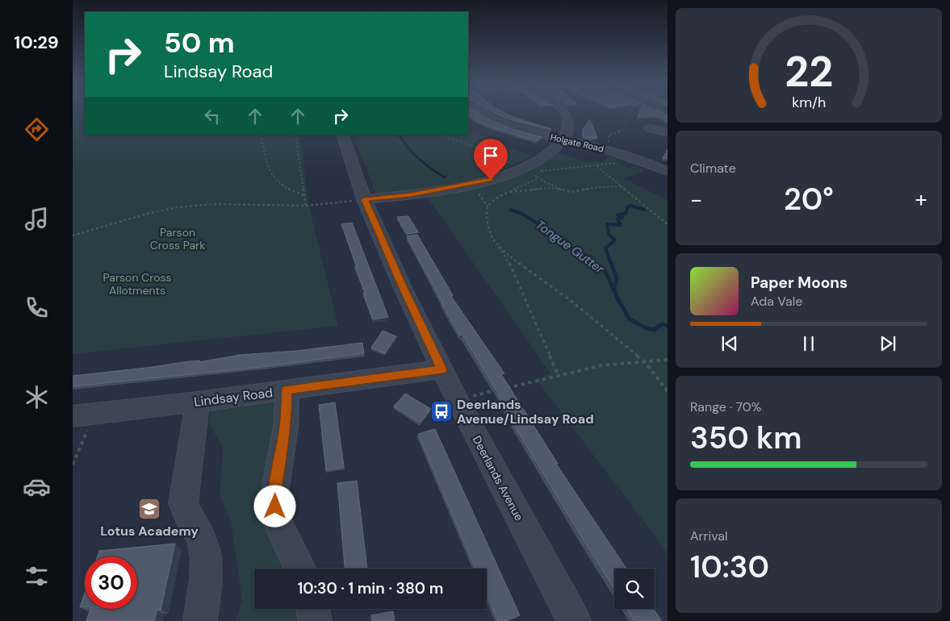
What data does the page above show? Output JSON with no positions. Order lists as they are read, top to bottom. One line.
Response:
{"streets":{"street":["Holgate Road","Lindsay Road","Deerlands Avenue"]},"crossings":[["Lindsay Road","Deerlands Avenue"]],"water":["Tongue Gutter"],"parks":["Parson Cross Park","Parson Cross Allotments"],"places":{"bus stop":["Deerlands Avenue/Lindsay Road"],"school or university":["Lotus Academy"]},"page":{"tabs":"10:29","turn":["50 m","Lindsay Road"],"tile":["Climate",["Range · 70%","350 km"],["Arrival","10:30"]],"heat":["−","20°","+"],"song":["Paper Moons","Ada Vale"],"limit":"30","trip":"10:30 · 1 min · 380 m","gauge":["22","km/h"]}}
